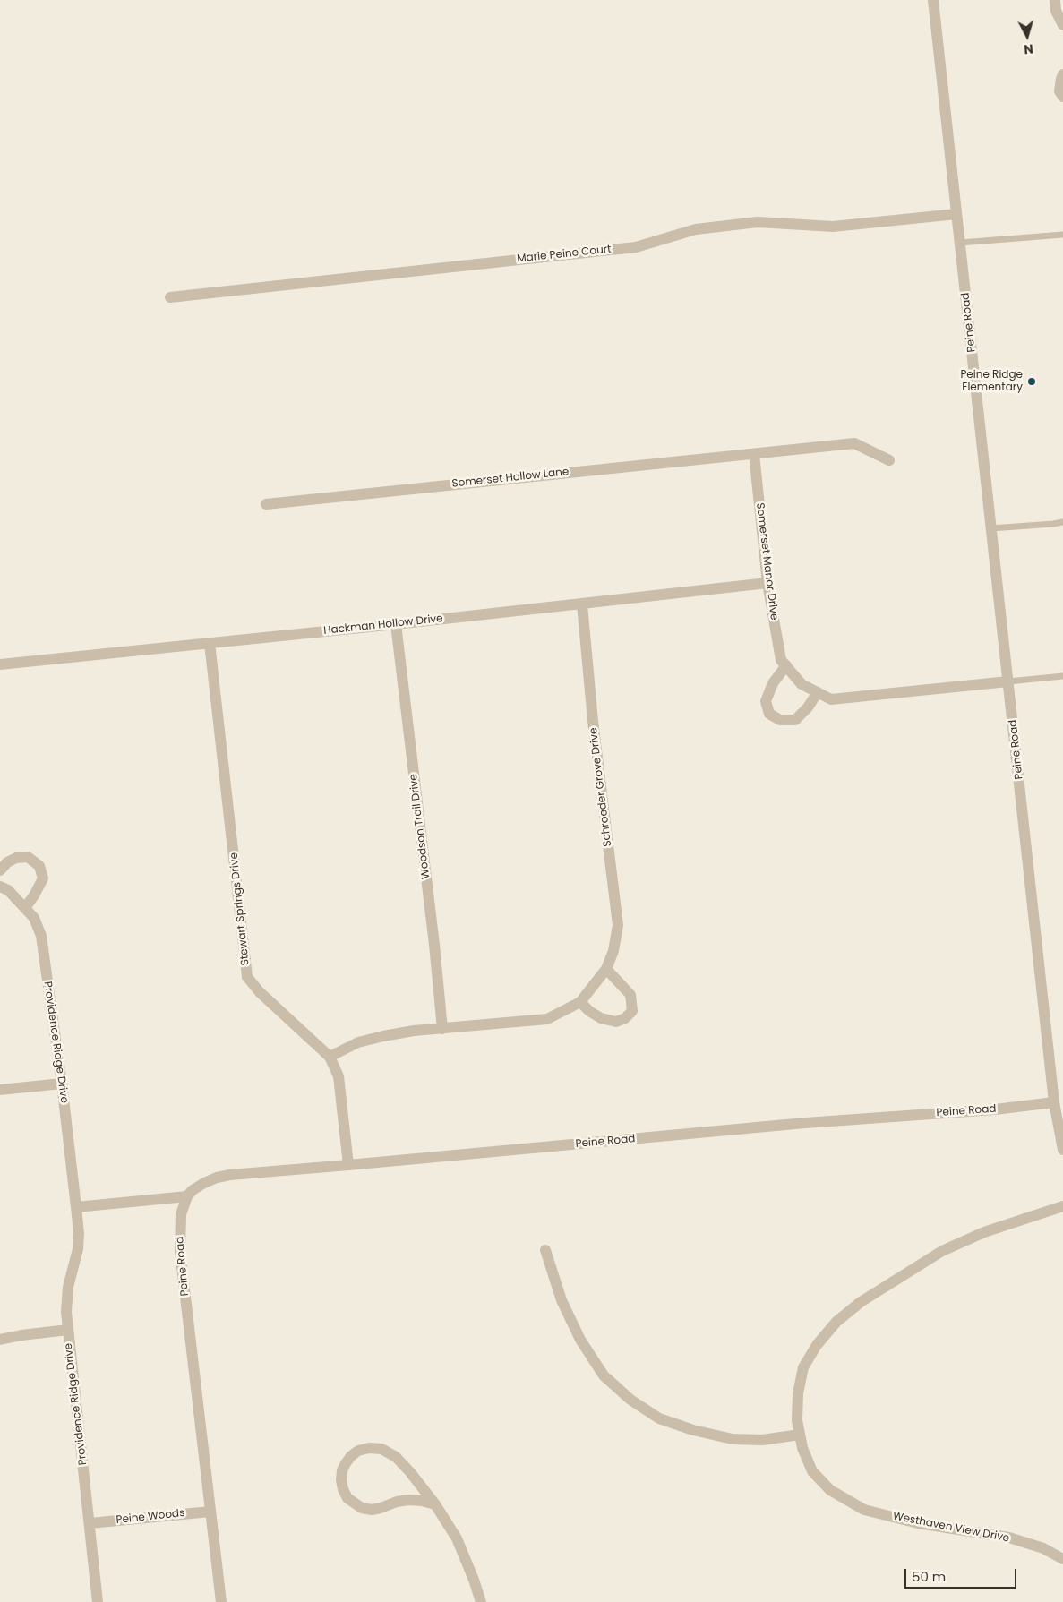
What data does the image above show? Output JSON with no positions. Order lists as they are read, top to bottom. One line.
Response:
{"streets":{"street":["Marie Peine Court","Peine Road","Somerset Hollow Lane","Somerset Manor Drive","Hackman Hollow Drive","Schroeder Grove Drive","Woodson Trail Drive","Stewart Springs Drive","Providence Ridge Drive","Peine Woods","Westhaven View Drive"]},"crossings":[["Marie Peine Court","Peine Road"],["Peine Road","Somerset Manor Drive"],["Peine Road","Stewart Springs Drive"],["Peine Road","Peine Woods"],["Somerset Hollow Lane","Somerset Manor Drive"],["Somerset Manor Drive","Hackman Hollow Drive"],["Hackman Hollow Drive","Schroeder Grove Drive"],["Hackman Hollow Drive","Woodson Trail Drive"],["Hackman Hollow Drive","Stewart Springs Drive"],["Schroeder Grove Drive","Woodson Trail Drive"],["Schroeder Grove Drive","Stewart Springs Drive"],["Providence Ridge Drive","Peine Woods"]],"places":["Peine Ridge Elementary"],"scale_bar":"50 m","north":"bottom"}
